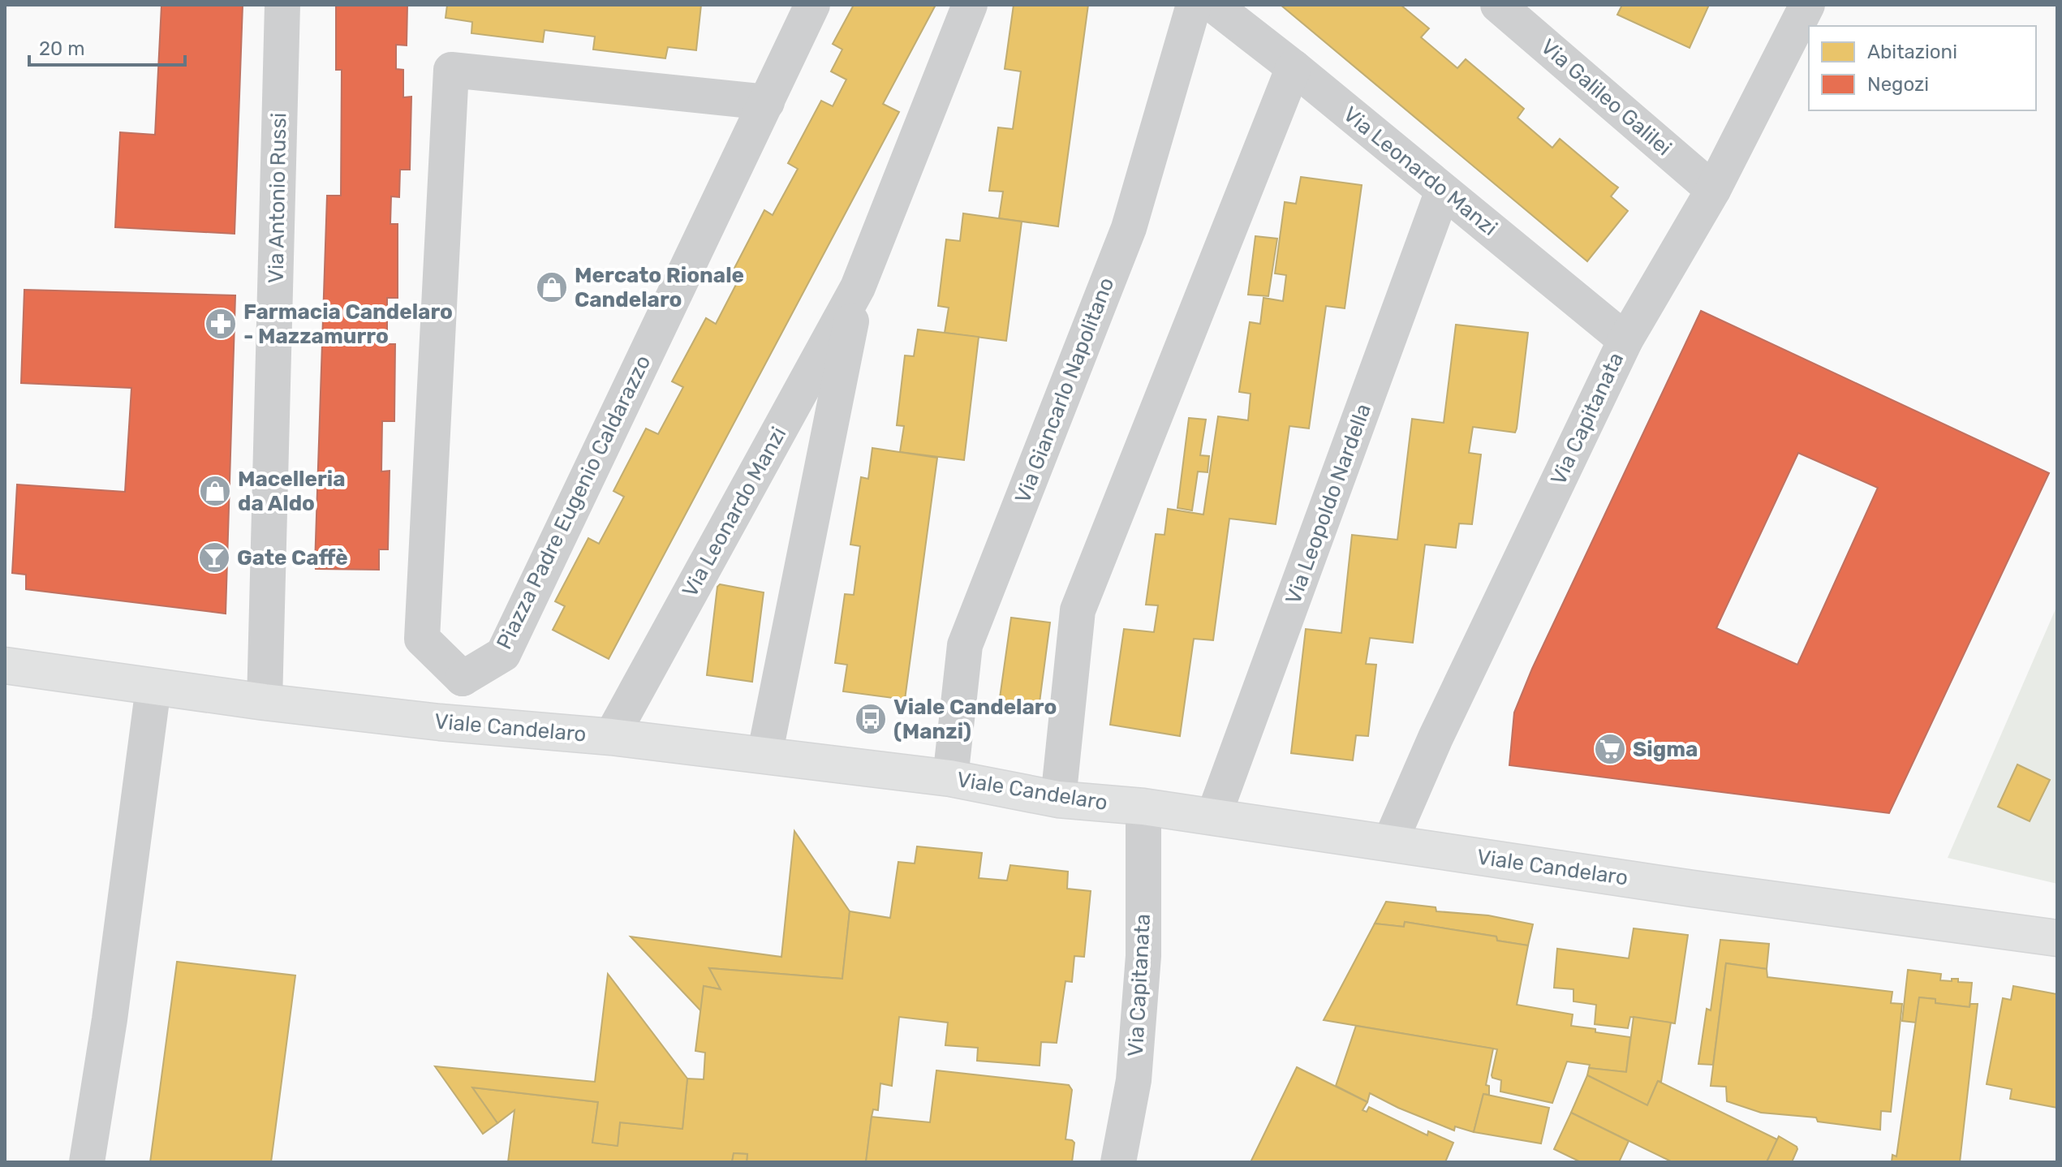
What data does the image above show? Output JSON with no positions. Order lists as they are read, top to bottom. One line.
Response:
{"streets":{"main road":["Viale Candelaro"],"street":["Via Galileo Galilei","Via Leonardo Manzi","Via Antonio Russi","Via Giancarlo Napolitano","Via Capitanata","Piazza Padre Eugenio Caldarazzo","Via Leopoldo Nardella"]},"crossings":[["Via Galileo Galilei","Via Capitanata"],["Via Leonardo Manzi","Via Capitanata"],["Via Leonardo Manzi","Via Leopoldo Nardella"],["Via Leonardo Manzi","Viale Candelaro"],["Via Antonio Russi","Viale Candelaro"],["Via Giancarlo Napolitano","Viale Candelaro"],["Via Capitanata","Viale Candelaro"],["Via Leopoldo Nardella","Viale Candelaro"]],"places":{"shop":["Mercato Rionale Candelaro","Macelleria da Aldo"],"pharmacy":["Farmacia Candelaro - Mazzamurro"],"bar":["Gate Caffè"],"bus stop":["Viale Candelaro (Manzi)"],"supermarket":["Sigma"]},"legend":["Abitazioni","Negozi"],"scale_bar":"20 m"}
